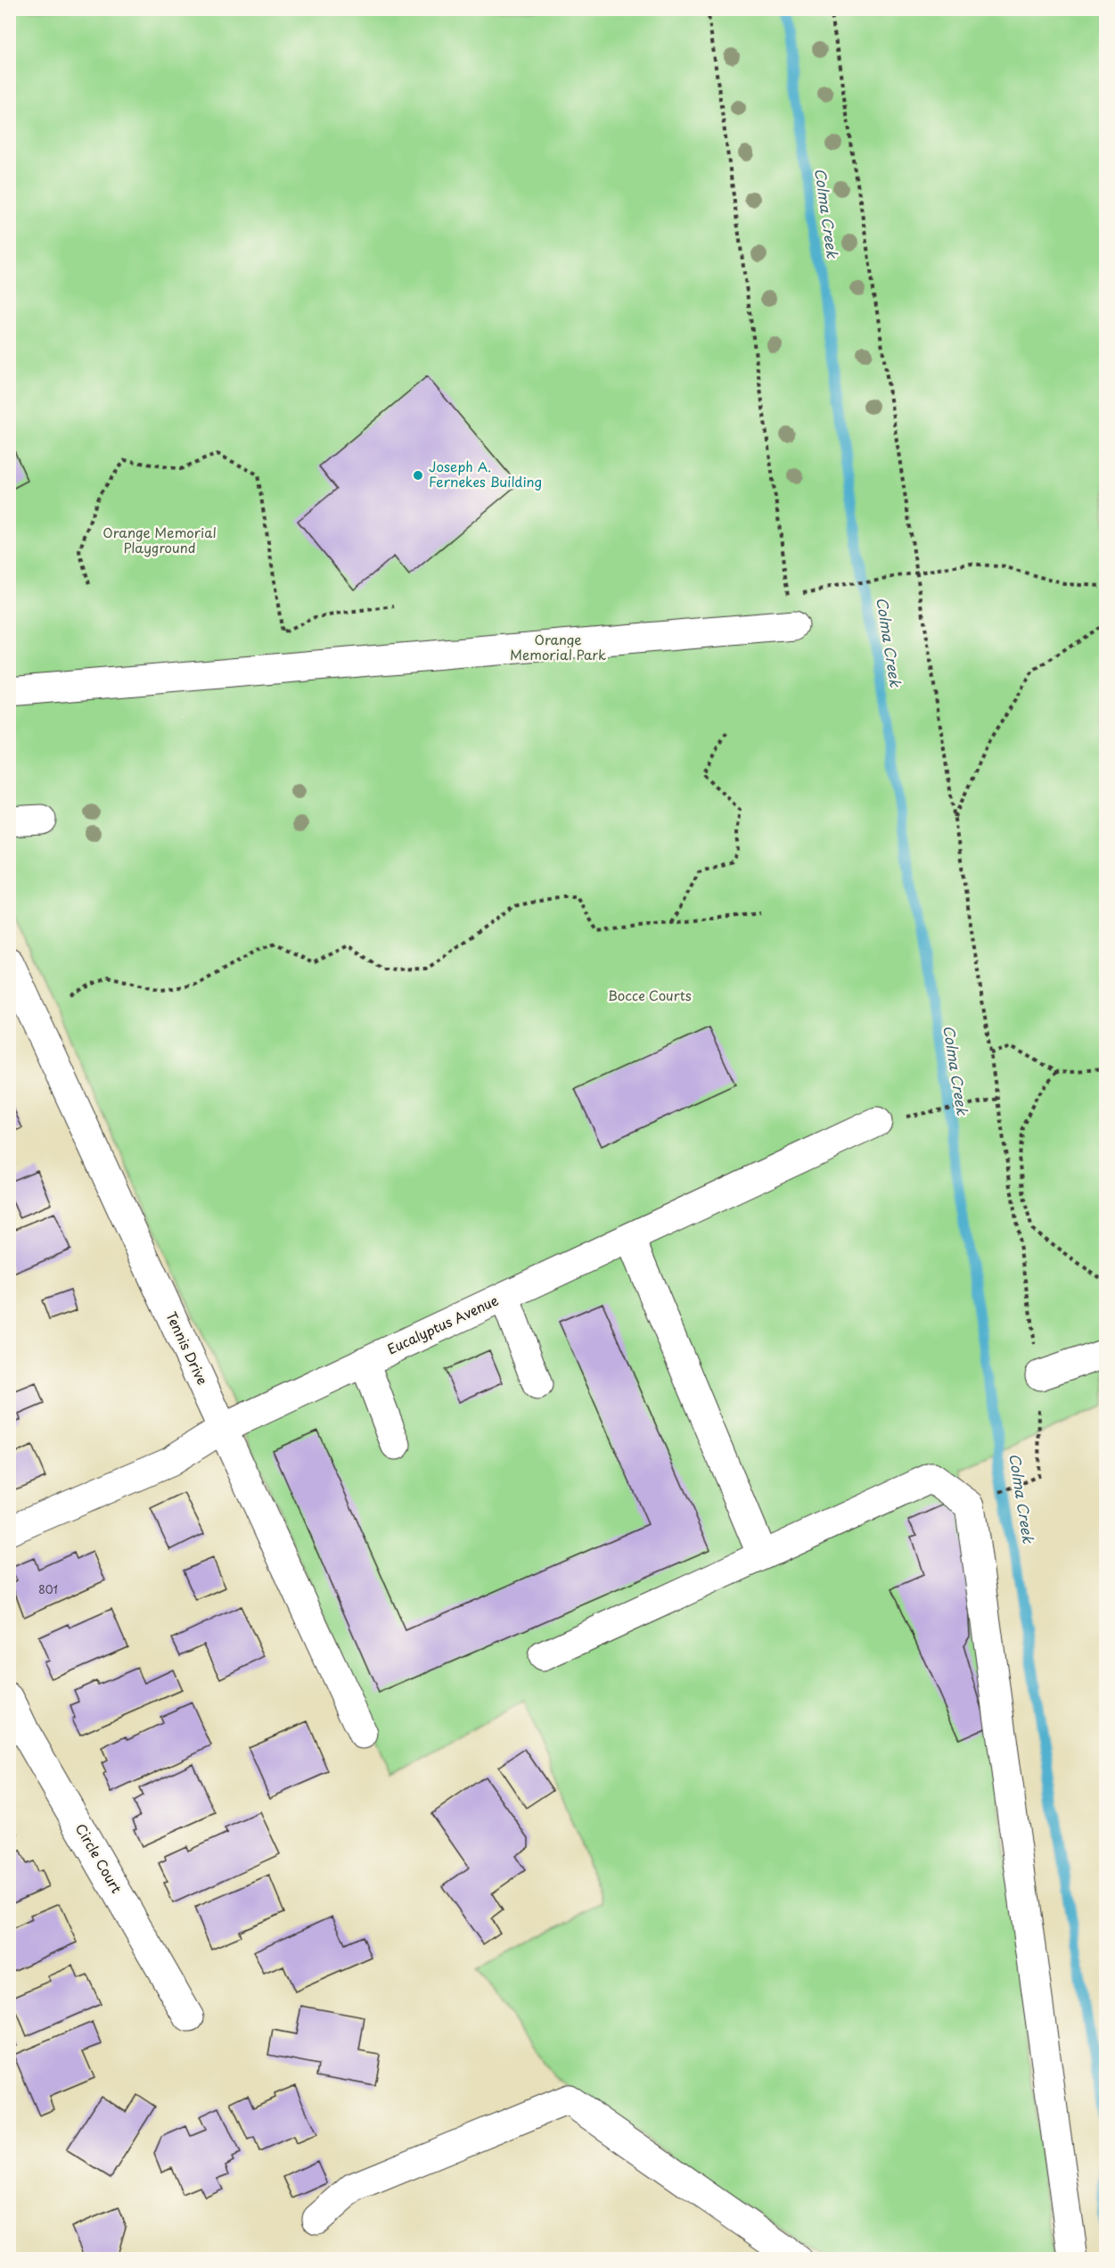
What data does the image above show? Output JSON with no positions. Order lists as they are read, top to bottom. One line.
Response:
{"streets":{"street":["Eucalyptus Avenue","Tennis Drive","Circle Court"]},"crossings":[["Eucalyptus Avenue","Tennis Drive"]],"water":["Colma Creek"],"parks":["Orange Memorial Playground","Orange Memorial Park","Bocce Courts"],"places":["Joseph A. Fernekes Building"],"house_numbers":["801"]}
